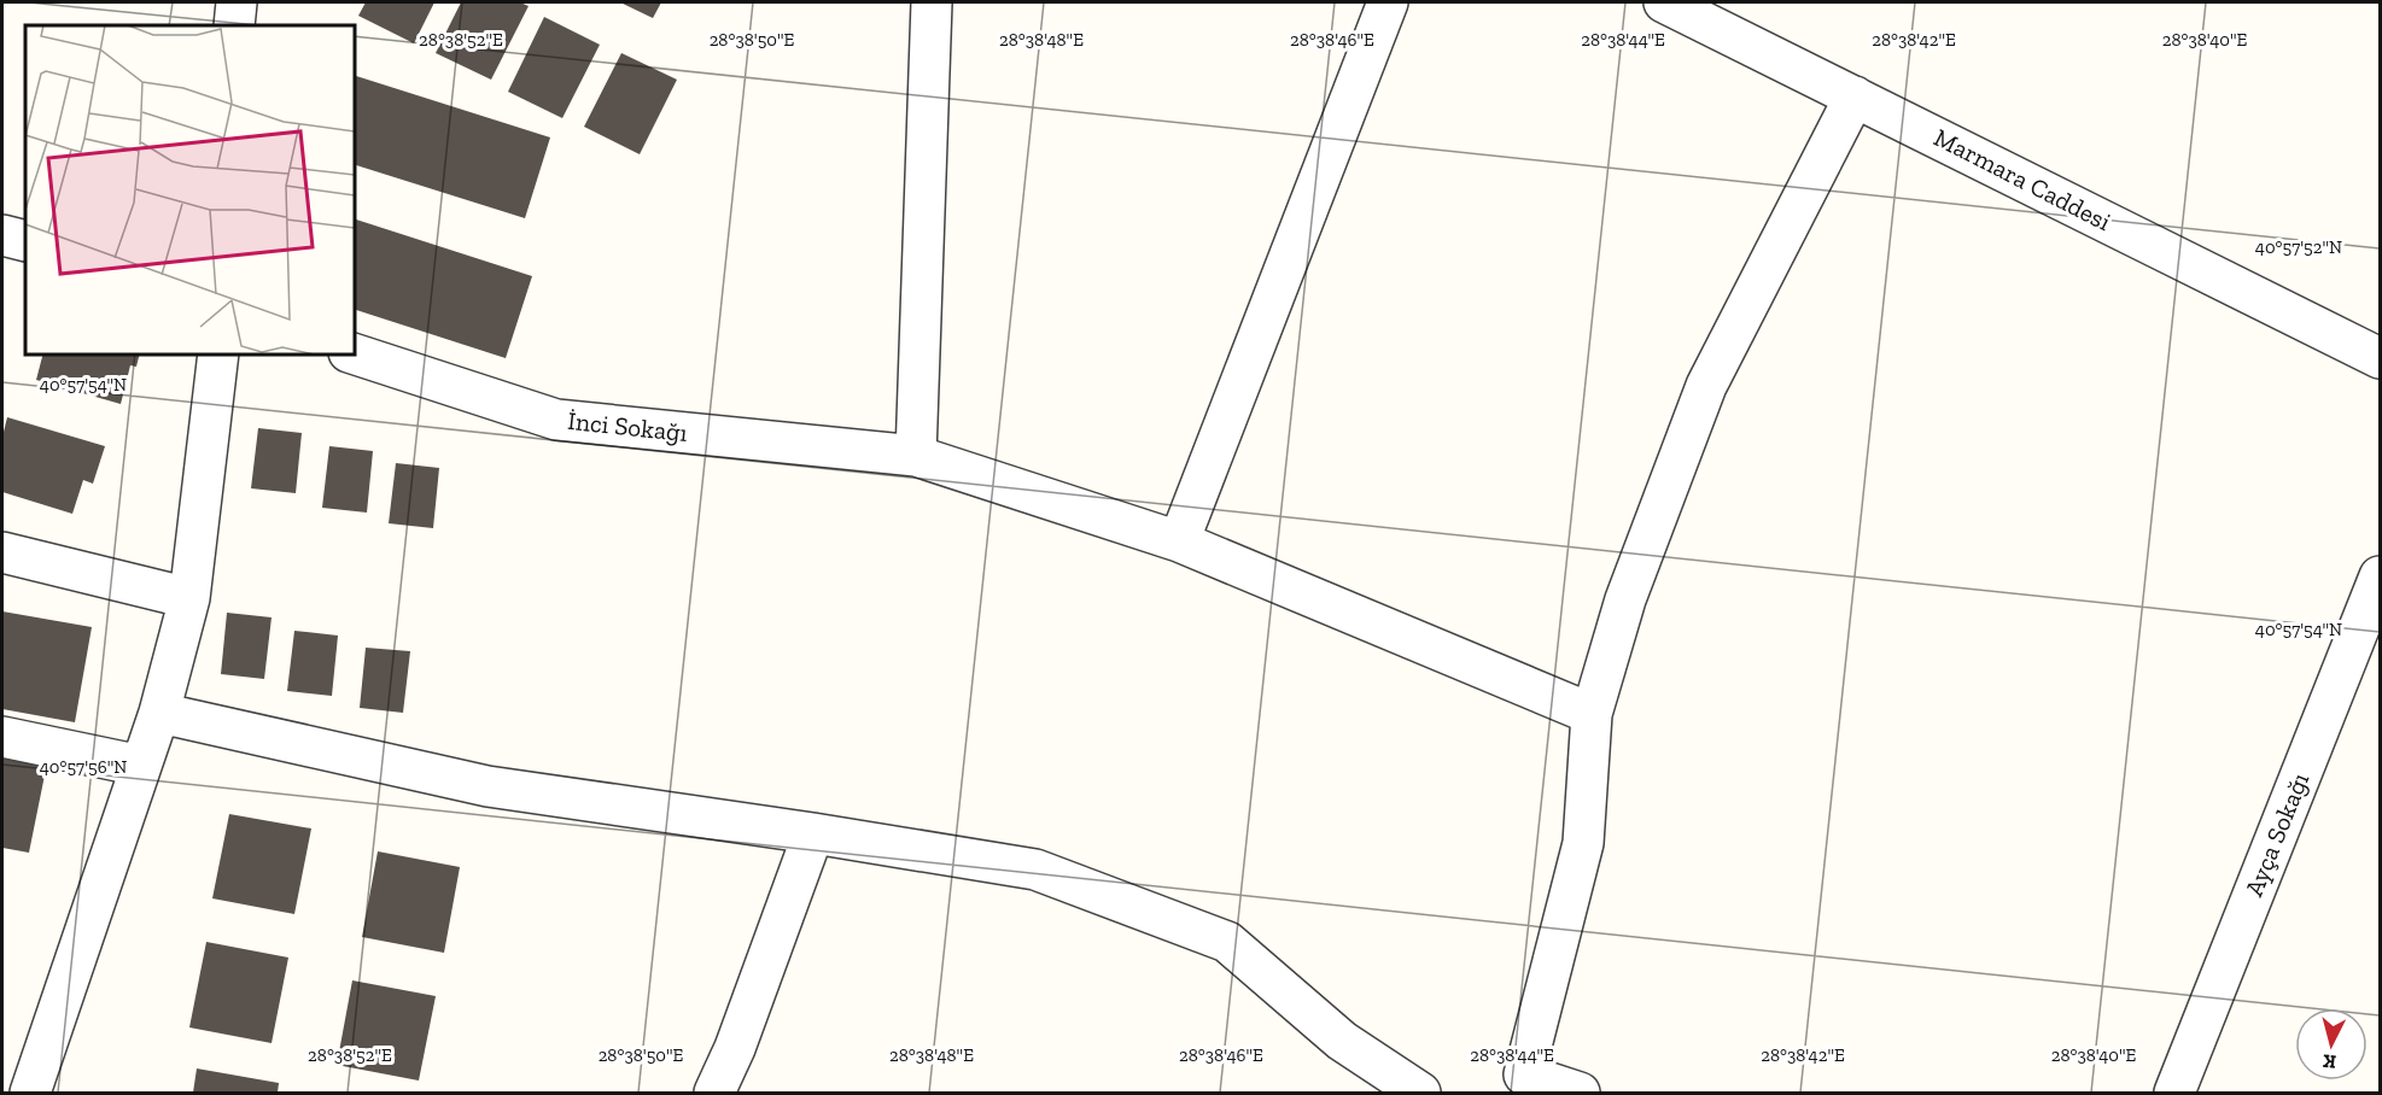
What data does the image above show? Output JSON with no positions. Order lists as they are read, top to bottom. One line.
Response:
{"streets":{"street":["Marmara Caddesi","İnci Sokağı","Ayça Sokağı"]},"north":"bottom","coordinates":["28°38'52\"E","28°38'50\"E","28°38'48\"E","28°38'46\"E","28°38'44\"E","28°38'42\"E","28°38'40\"E","40°57'52\"N","40°57'54\"N","40°57'56\"N"]}
